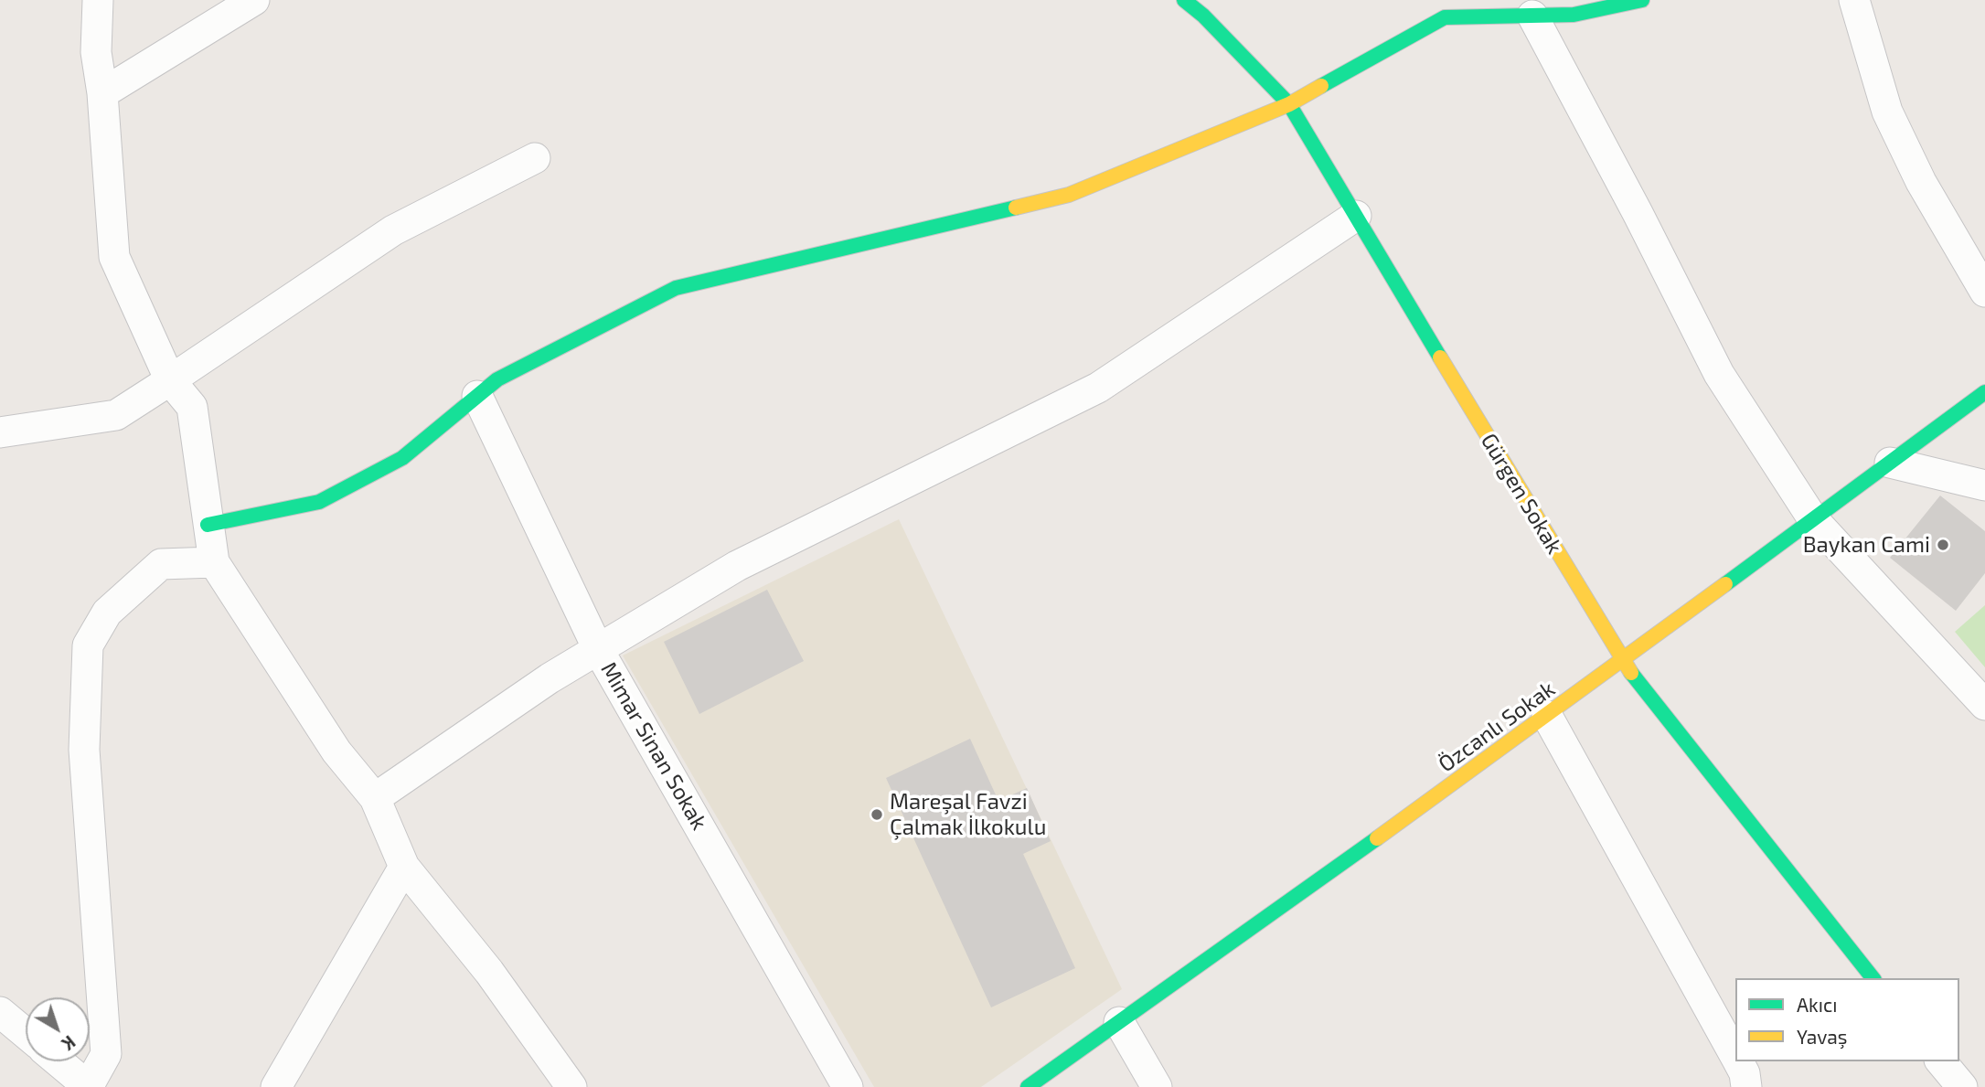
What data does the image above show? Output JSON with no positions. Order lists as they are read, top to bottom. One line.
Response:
{"streets":{"street":["Gürgen Sokak","Özcanlı Sokak","Mimar Sinan Sokak"]},"crossings":[["Gürgen Sokak","Özcanlı Sokak"]],"places":["Baykan Cami","Mareşal Favzi Çalmak İlkokulu"],"legend":["Akıcı","Yavaş"],"north":"bottom right"}
